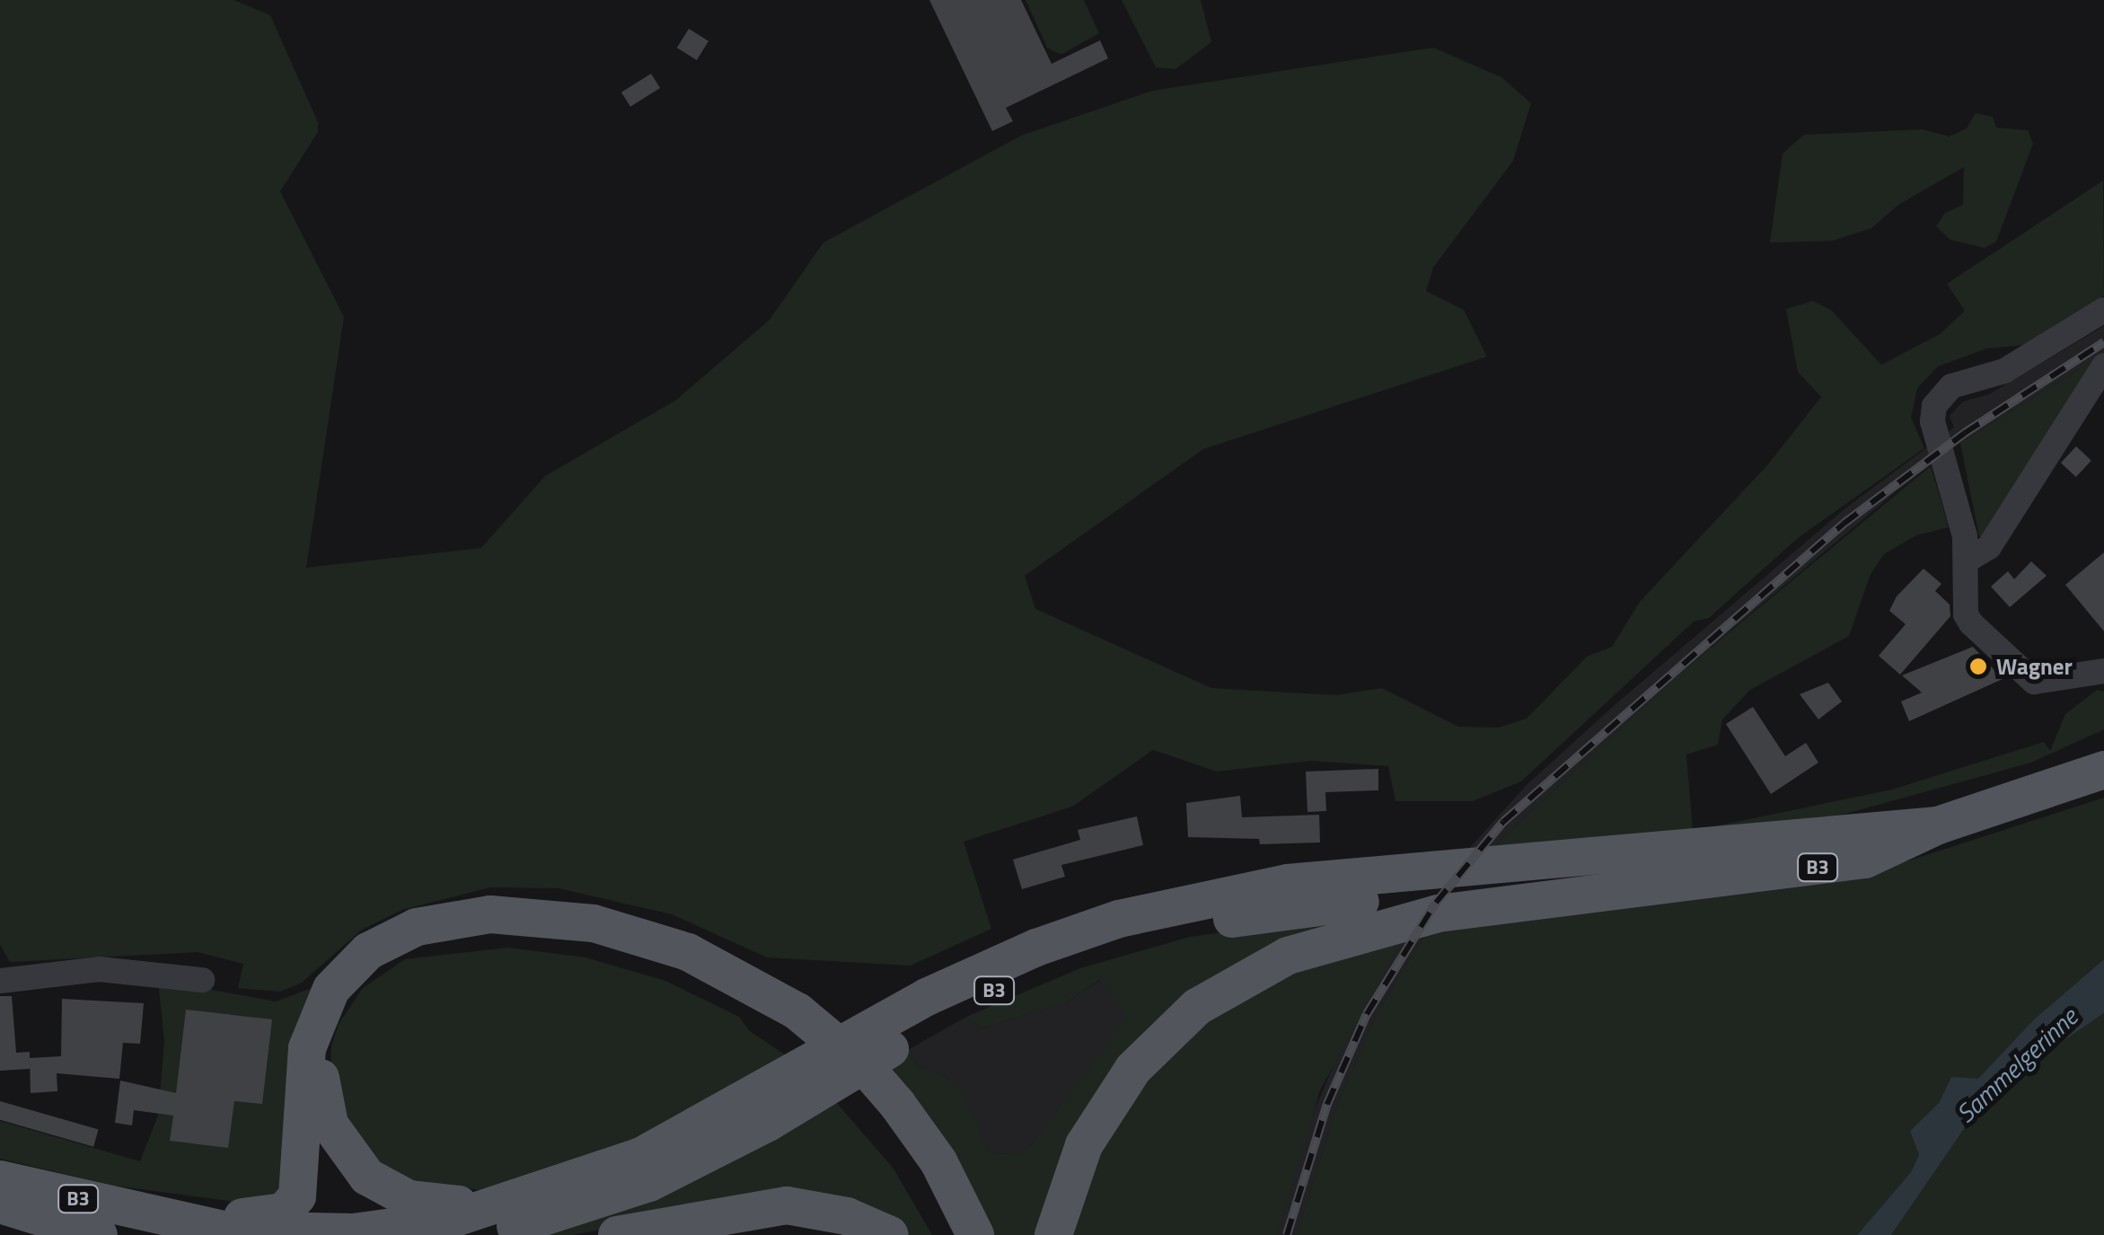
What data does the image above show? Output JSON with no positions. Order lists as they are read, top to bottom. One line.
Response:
{"streets":{"main road":["B3"]},"water":["Sammelgerinne"],"places":["Wagner"]}
